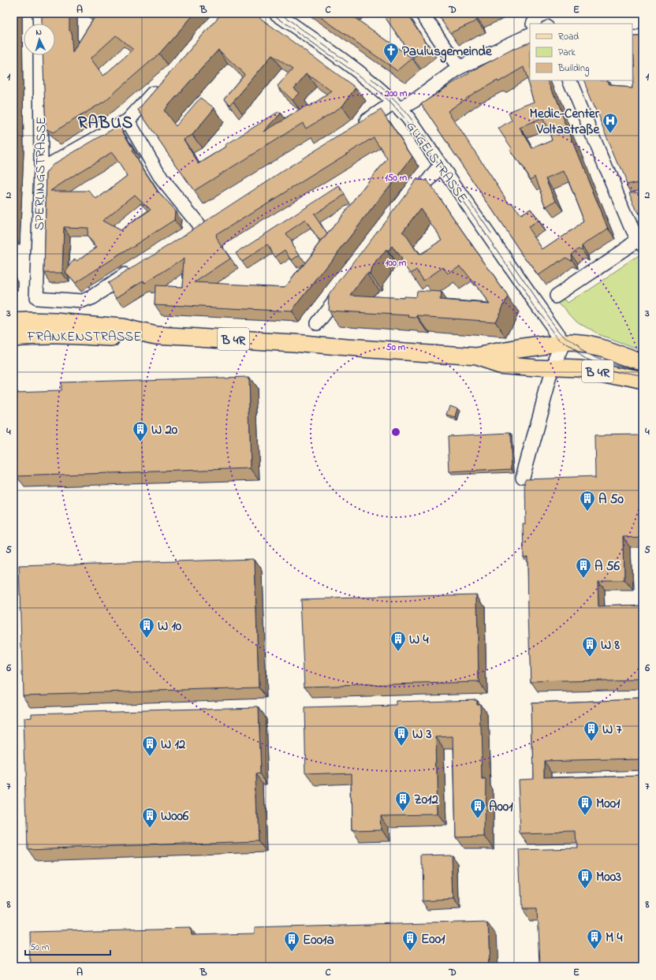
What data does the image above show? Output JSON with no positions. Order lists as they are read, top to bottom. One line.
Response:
{"streets":{"main road":["FRANKENSTRASSE","B 4R"],"street":["GUGELSTRASSE","SPERLINGSTRASSE"]},"crossings":[["GUGELSTRASSE","FRANKENSTRASSE"]],"districts":["RABUS"],"places":{"church":["Paulusgemeinde"],"hospital":["Medic-Center Voltastraße"],"building":["W 20","A 50","A 56","W 10","W 4","W 8","W 7","W 3","W 12","Z012","M001","A001","W006","M003","M 4","E001","E001a"]},"legend":["Road","Park","Building"],"scale_bar":"50 m","north":"top","grid":{"columns":["A","B","C","D","E"],"rows":["1","2","3","4","5","6","7","8"]},"rings":["200 m","150 m","100 m","50 m"]}
